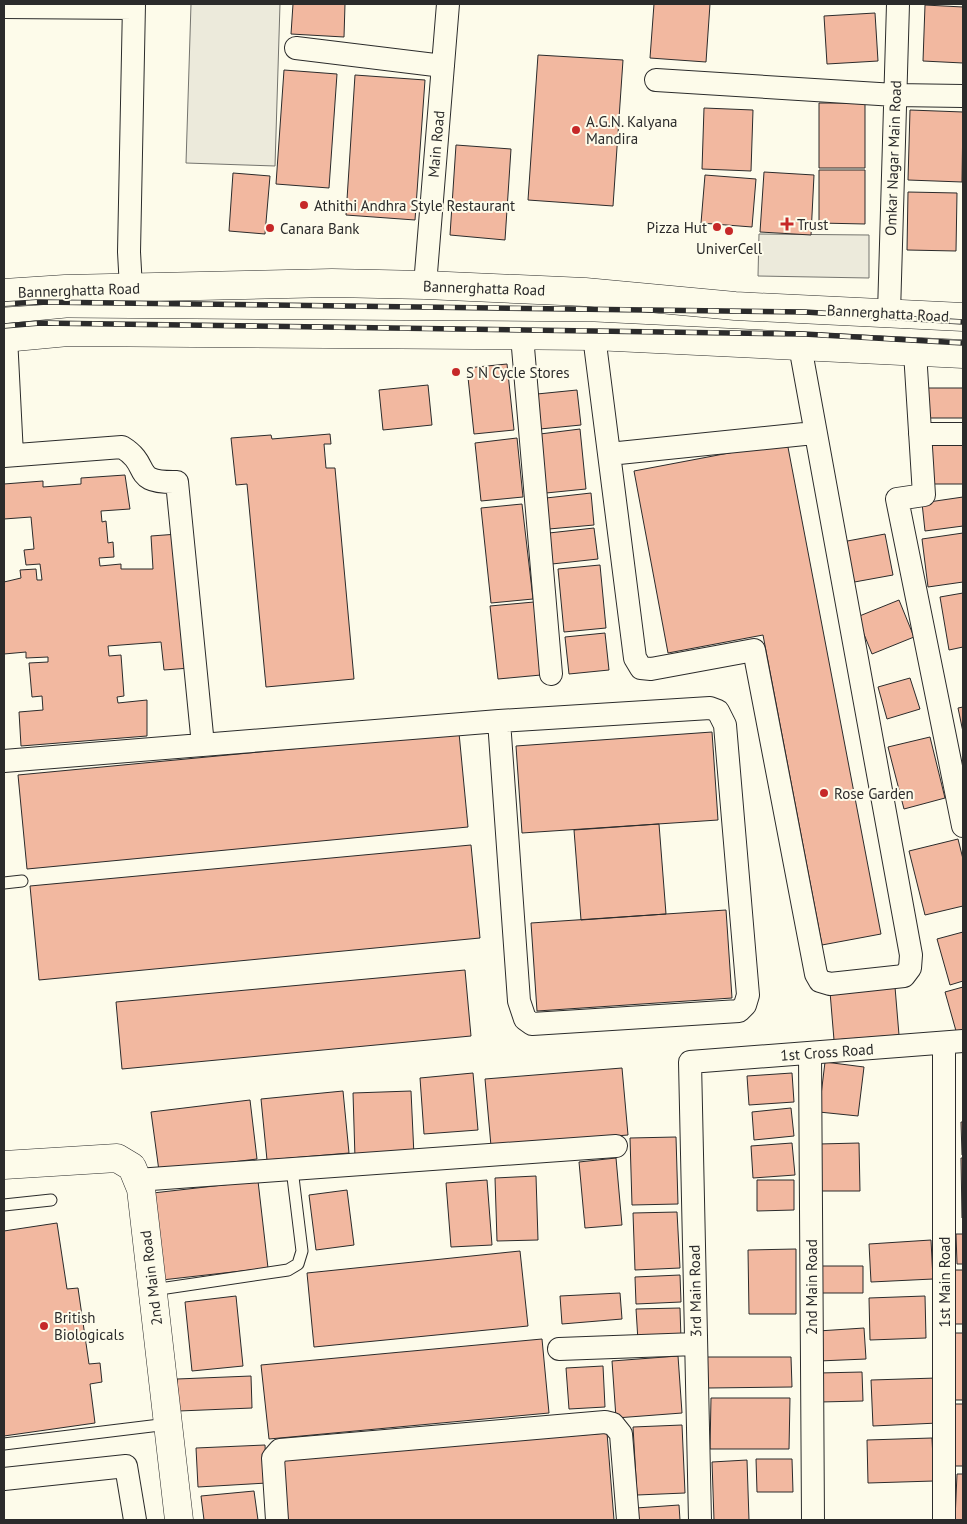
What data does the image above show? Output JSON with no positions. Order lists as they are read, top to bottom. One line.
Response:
{"streets":{"main road":["Bannerghatta Road","2nd Main Road"],"street":["Main Road","Omkar Nagar Main Road","1st Cross Road","1st Main Road","3rd Main Road"]},"crossings":[["Main Road","Bannerghatta Road"],["Omkar Nagar Main Road","Bannerghatta Road"],["1st Cross Road","2nd Main Road"],["1st Cross Road","1st Main Road"],["1st Cross Road","3rd Main Road"]],"places":{"other":["A.G.N. Kalyana Mandira","Athithi Andhra Style Restaurant","Pizza Hut","Canara Bank","UniverCell","S N Cycle Stores","Rose Garden","British Biologicals"],"health":["Trust"]}}
